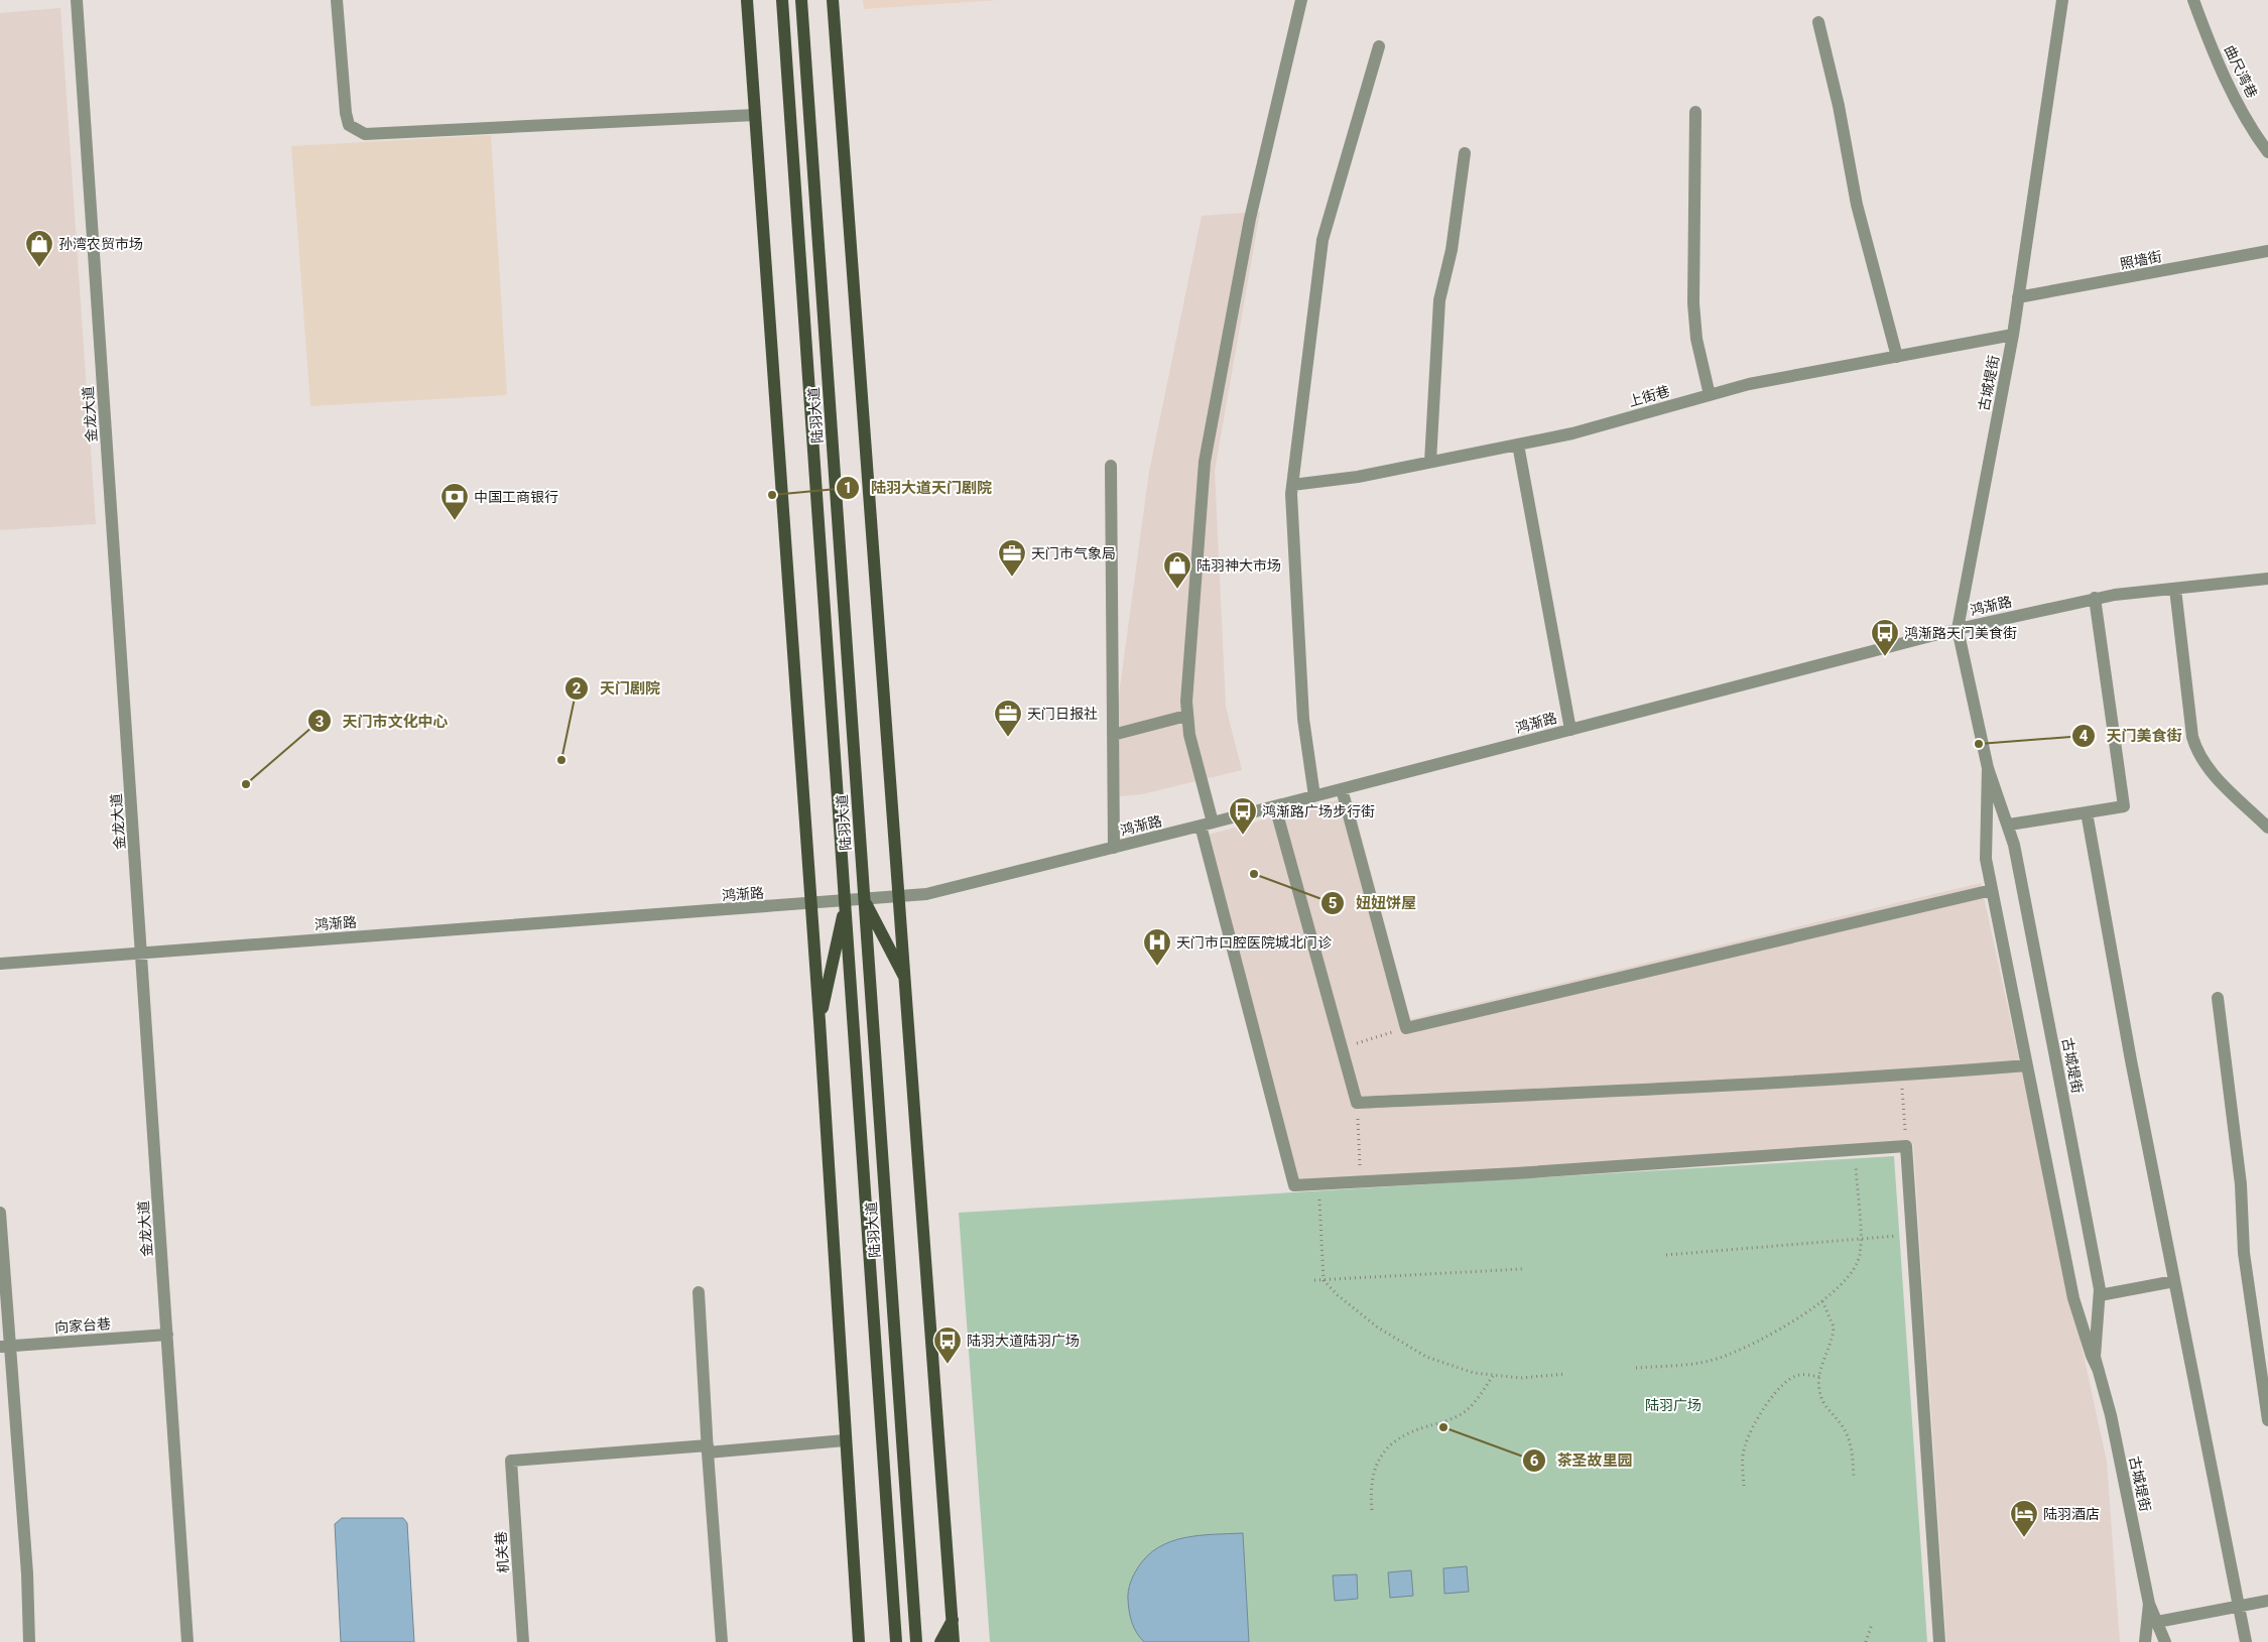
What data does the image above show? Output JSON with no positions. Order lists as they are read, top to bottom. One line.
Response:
{"streets":{"main road":["陆羽大道"],"street":["曲尺湾巷","照墙街","古城堤街","上街巷","金龙大道","鸿渐路","向家台巷","机关巷"]},"crossings":[["照墙街","古城堤街"],["古城堤街","上街巷"],["古城堤街","鸿渐路"],["金龙大道","鸿渐路"],["金龙大道","向家台巷"],["陆羽大道","鸿渐路"]],"parks":["陆羽广场"],"places":{"shop":["孙湾农贸市场","陆羽神大市场"],"other":["陆羽大道天门剧院","天门美食街","天门剧院","天门市文化中心","妞妞饼屋","茶圣故里园"],"bank":["中国工商银行"],"office":["天门市气象局","天门日报社"],"bus stop":["鸿渐路天门美食街","鸿渐路广场步行街","陆羽大道陆羽广场"],"hospital":["天门市口腔医院城北门诊"],"hotel":["陆羽酒店"]}}
